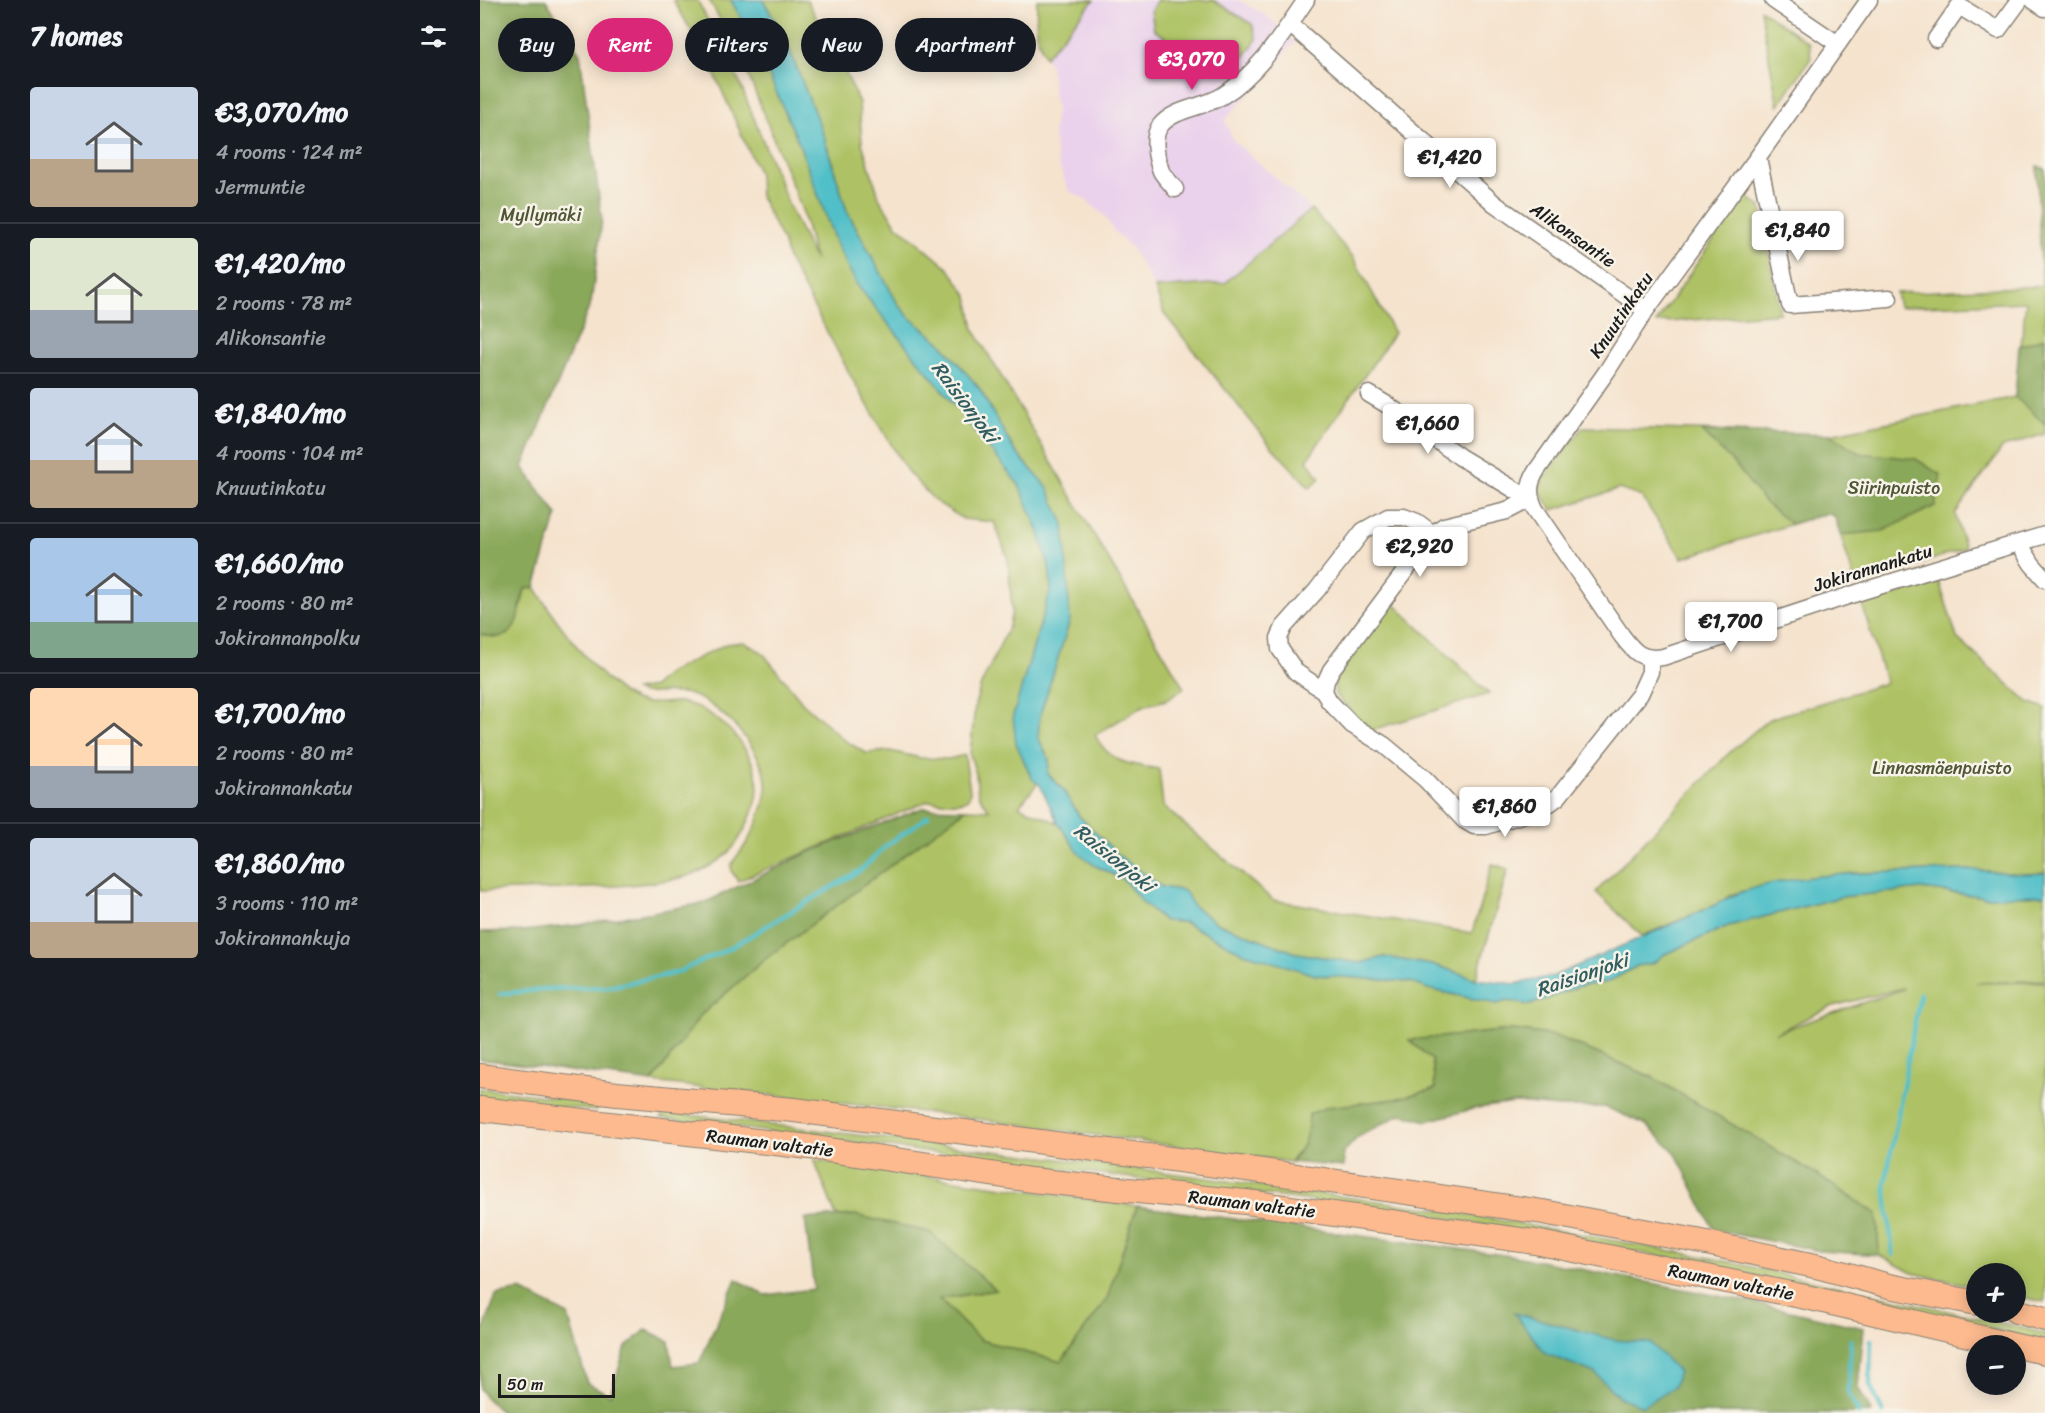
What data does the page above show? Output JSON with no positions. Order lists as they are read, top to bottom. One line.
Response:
{"streets":{"highway":["Rauman valtatie"],"street":["Alikonsantie","Knuutinkatu","Jokirannankatu"]},"crossings":[["Alikonsantie","Knuutinkatu"]],"water":["Raisionjoki"],"parks":["Myllymäki","Siirinpuisto","Linnasmäenpuisto"],"scale_bar":"50 m","page":{"heading":"7 homes","chip":["Buy","Rent","Filters","New","Apartment"],"price":["€3,070","€1,420","€1,840","€1,660","€2,920","€1,700","€1,860"],"list":[{"name":"€3,070/mo","note":"4 rooms · 124 m² · Jermuntie"},{"name":"€1,420/mo","note":"2 rooms · 78 m² · Alikonsantie"},{"name":"€1,840/mo","note":"4 rooms · 104 m² · Knuutinkatu"},{"name":"€1,660/mo","note":"2 rooms · 80 m² · Jokirannanpolku"},{"name":"€1,700/mo","note":"2 rooms · 80 m² · Jokirannankatu"},{"name":"€1,860/mo","note":"3 rooms · 110 m² · Jokirannankuja"}],"map_buttons":["+","−"],"scale":"50 m"}}
